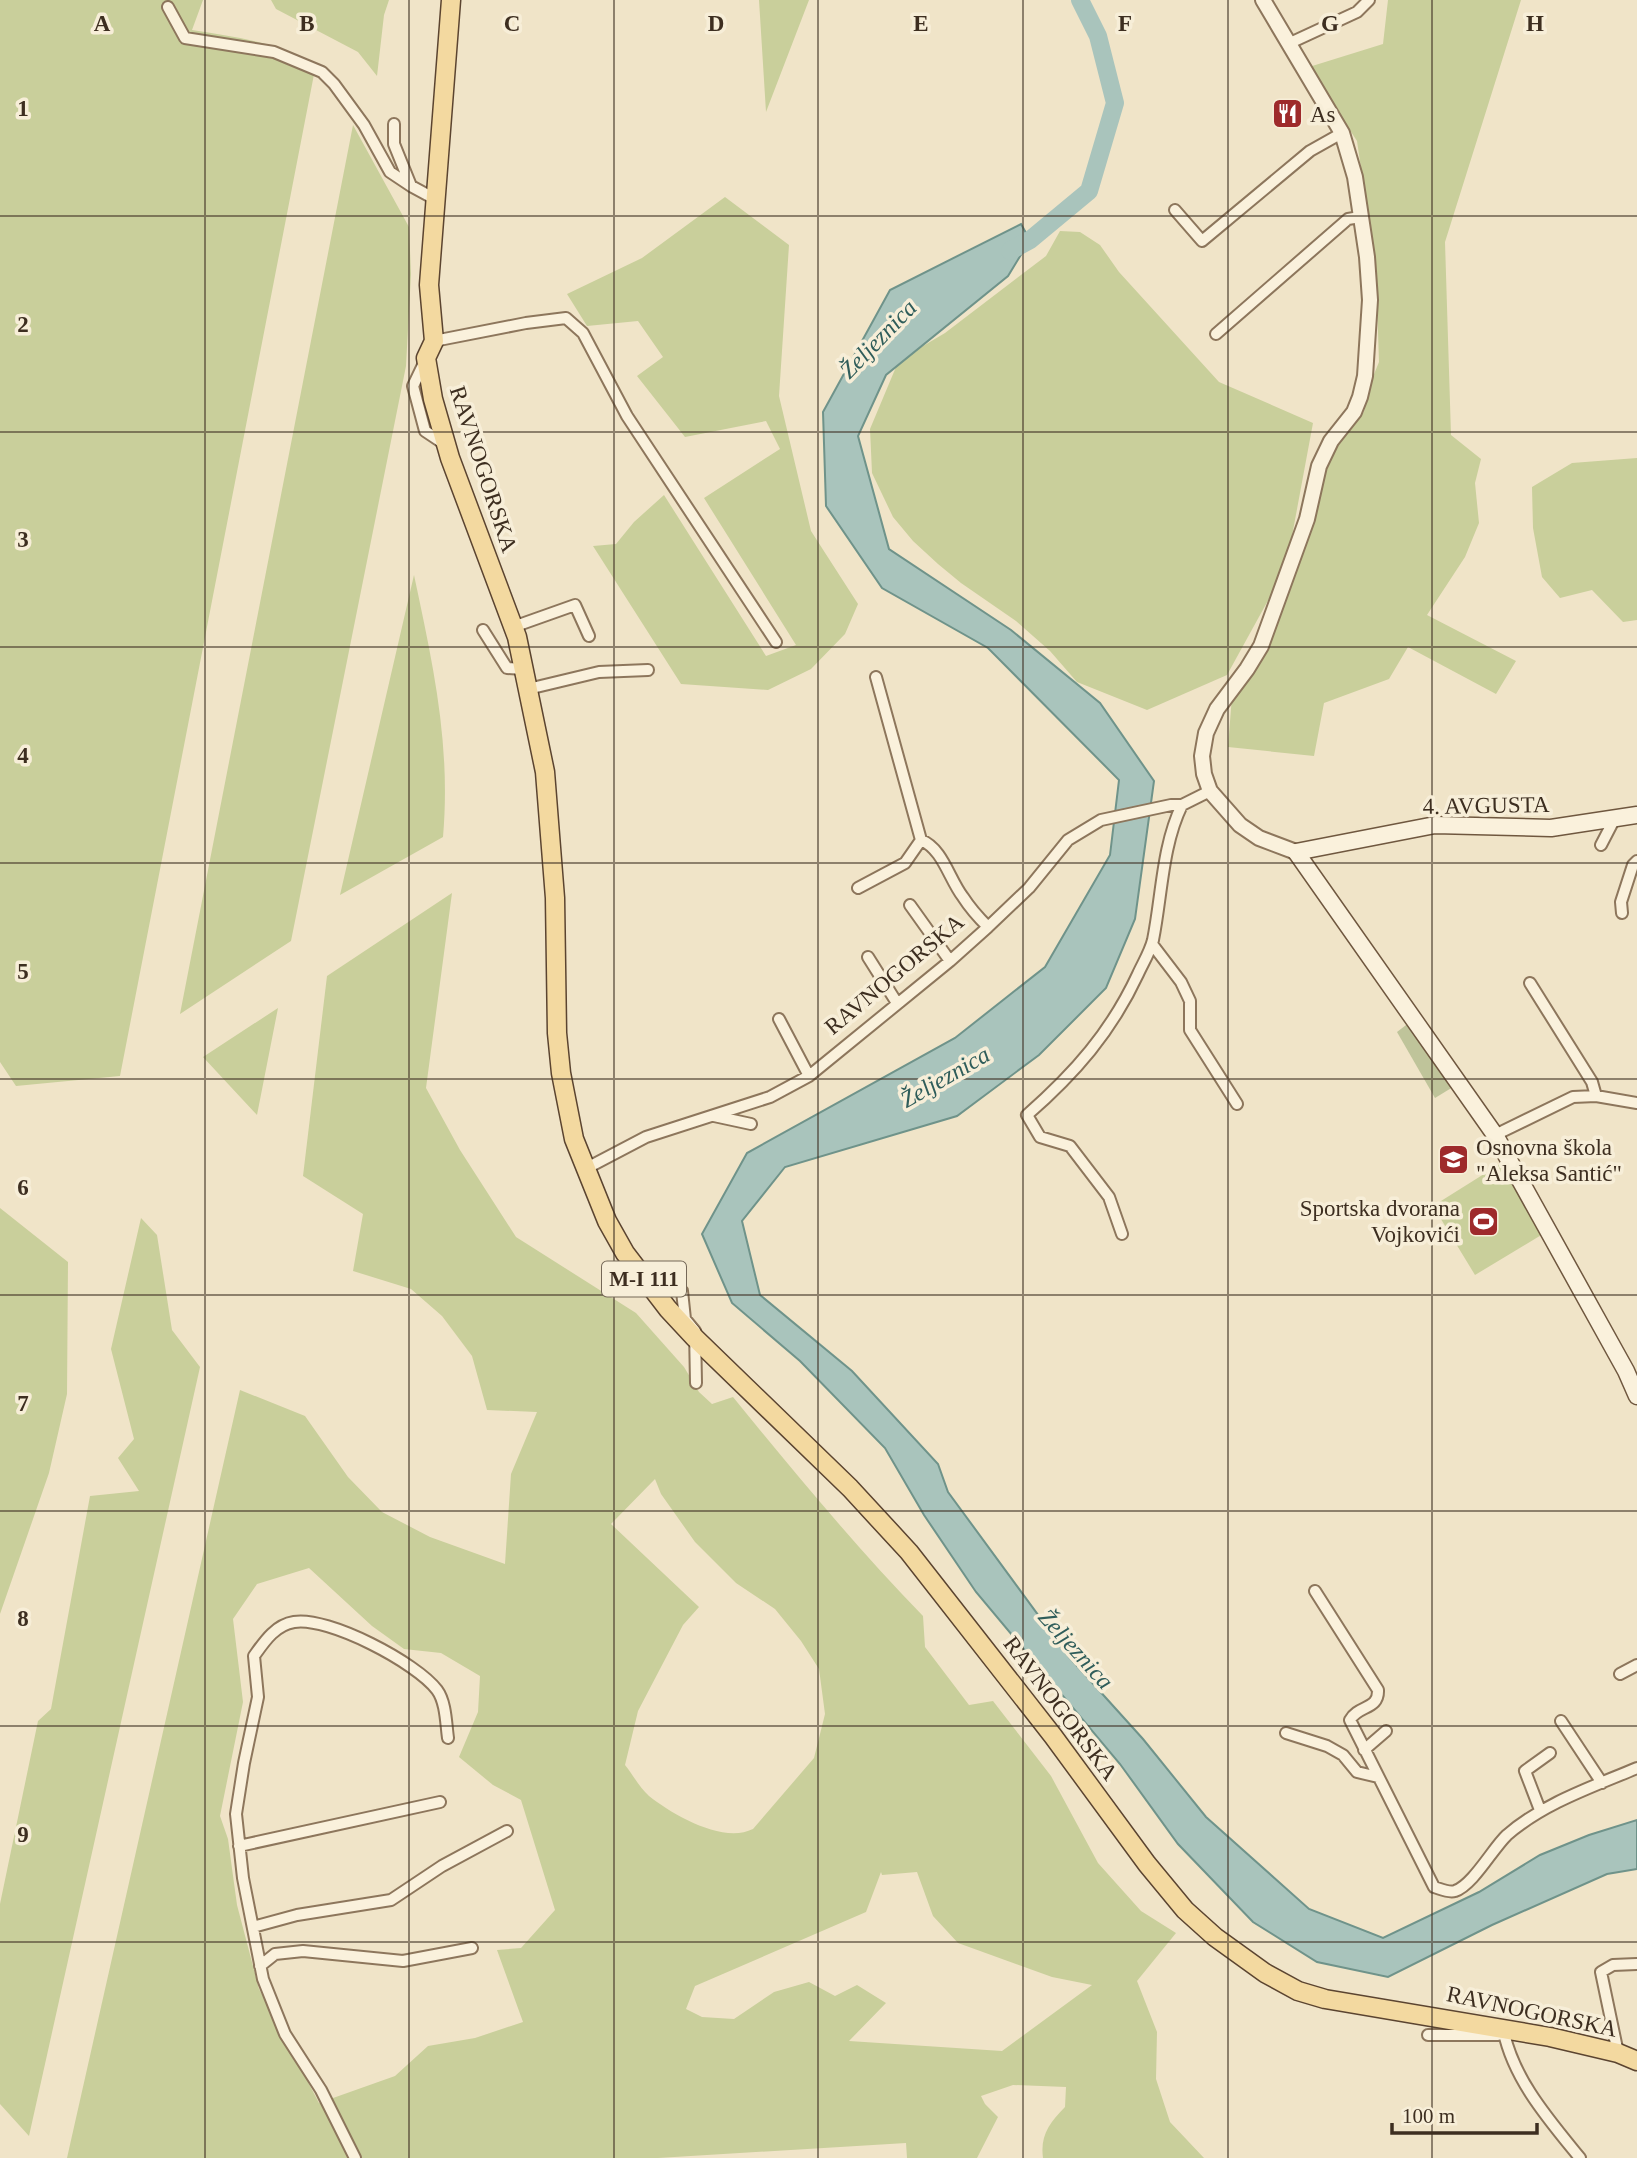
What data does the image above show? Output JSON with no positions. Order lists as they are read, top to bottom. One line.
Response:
{"streets":{"main road":["RAVNOGORSKA","4. AVGUSTA","M-I 111"]},"water":["Željeznica"],"places":{"restaurant":["As"],"school or university":["Osnovna škola \"Aleksa Santić\""],"sports":["Sportska dvorana Vojkovići"]},"scale_bar":"100 m","grid":{"columns":["A","B","C","D","E","F","G","H"],"rows":["1","2","3","4","5","6","7","8","9"]}}
